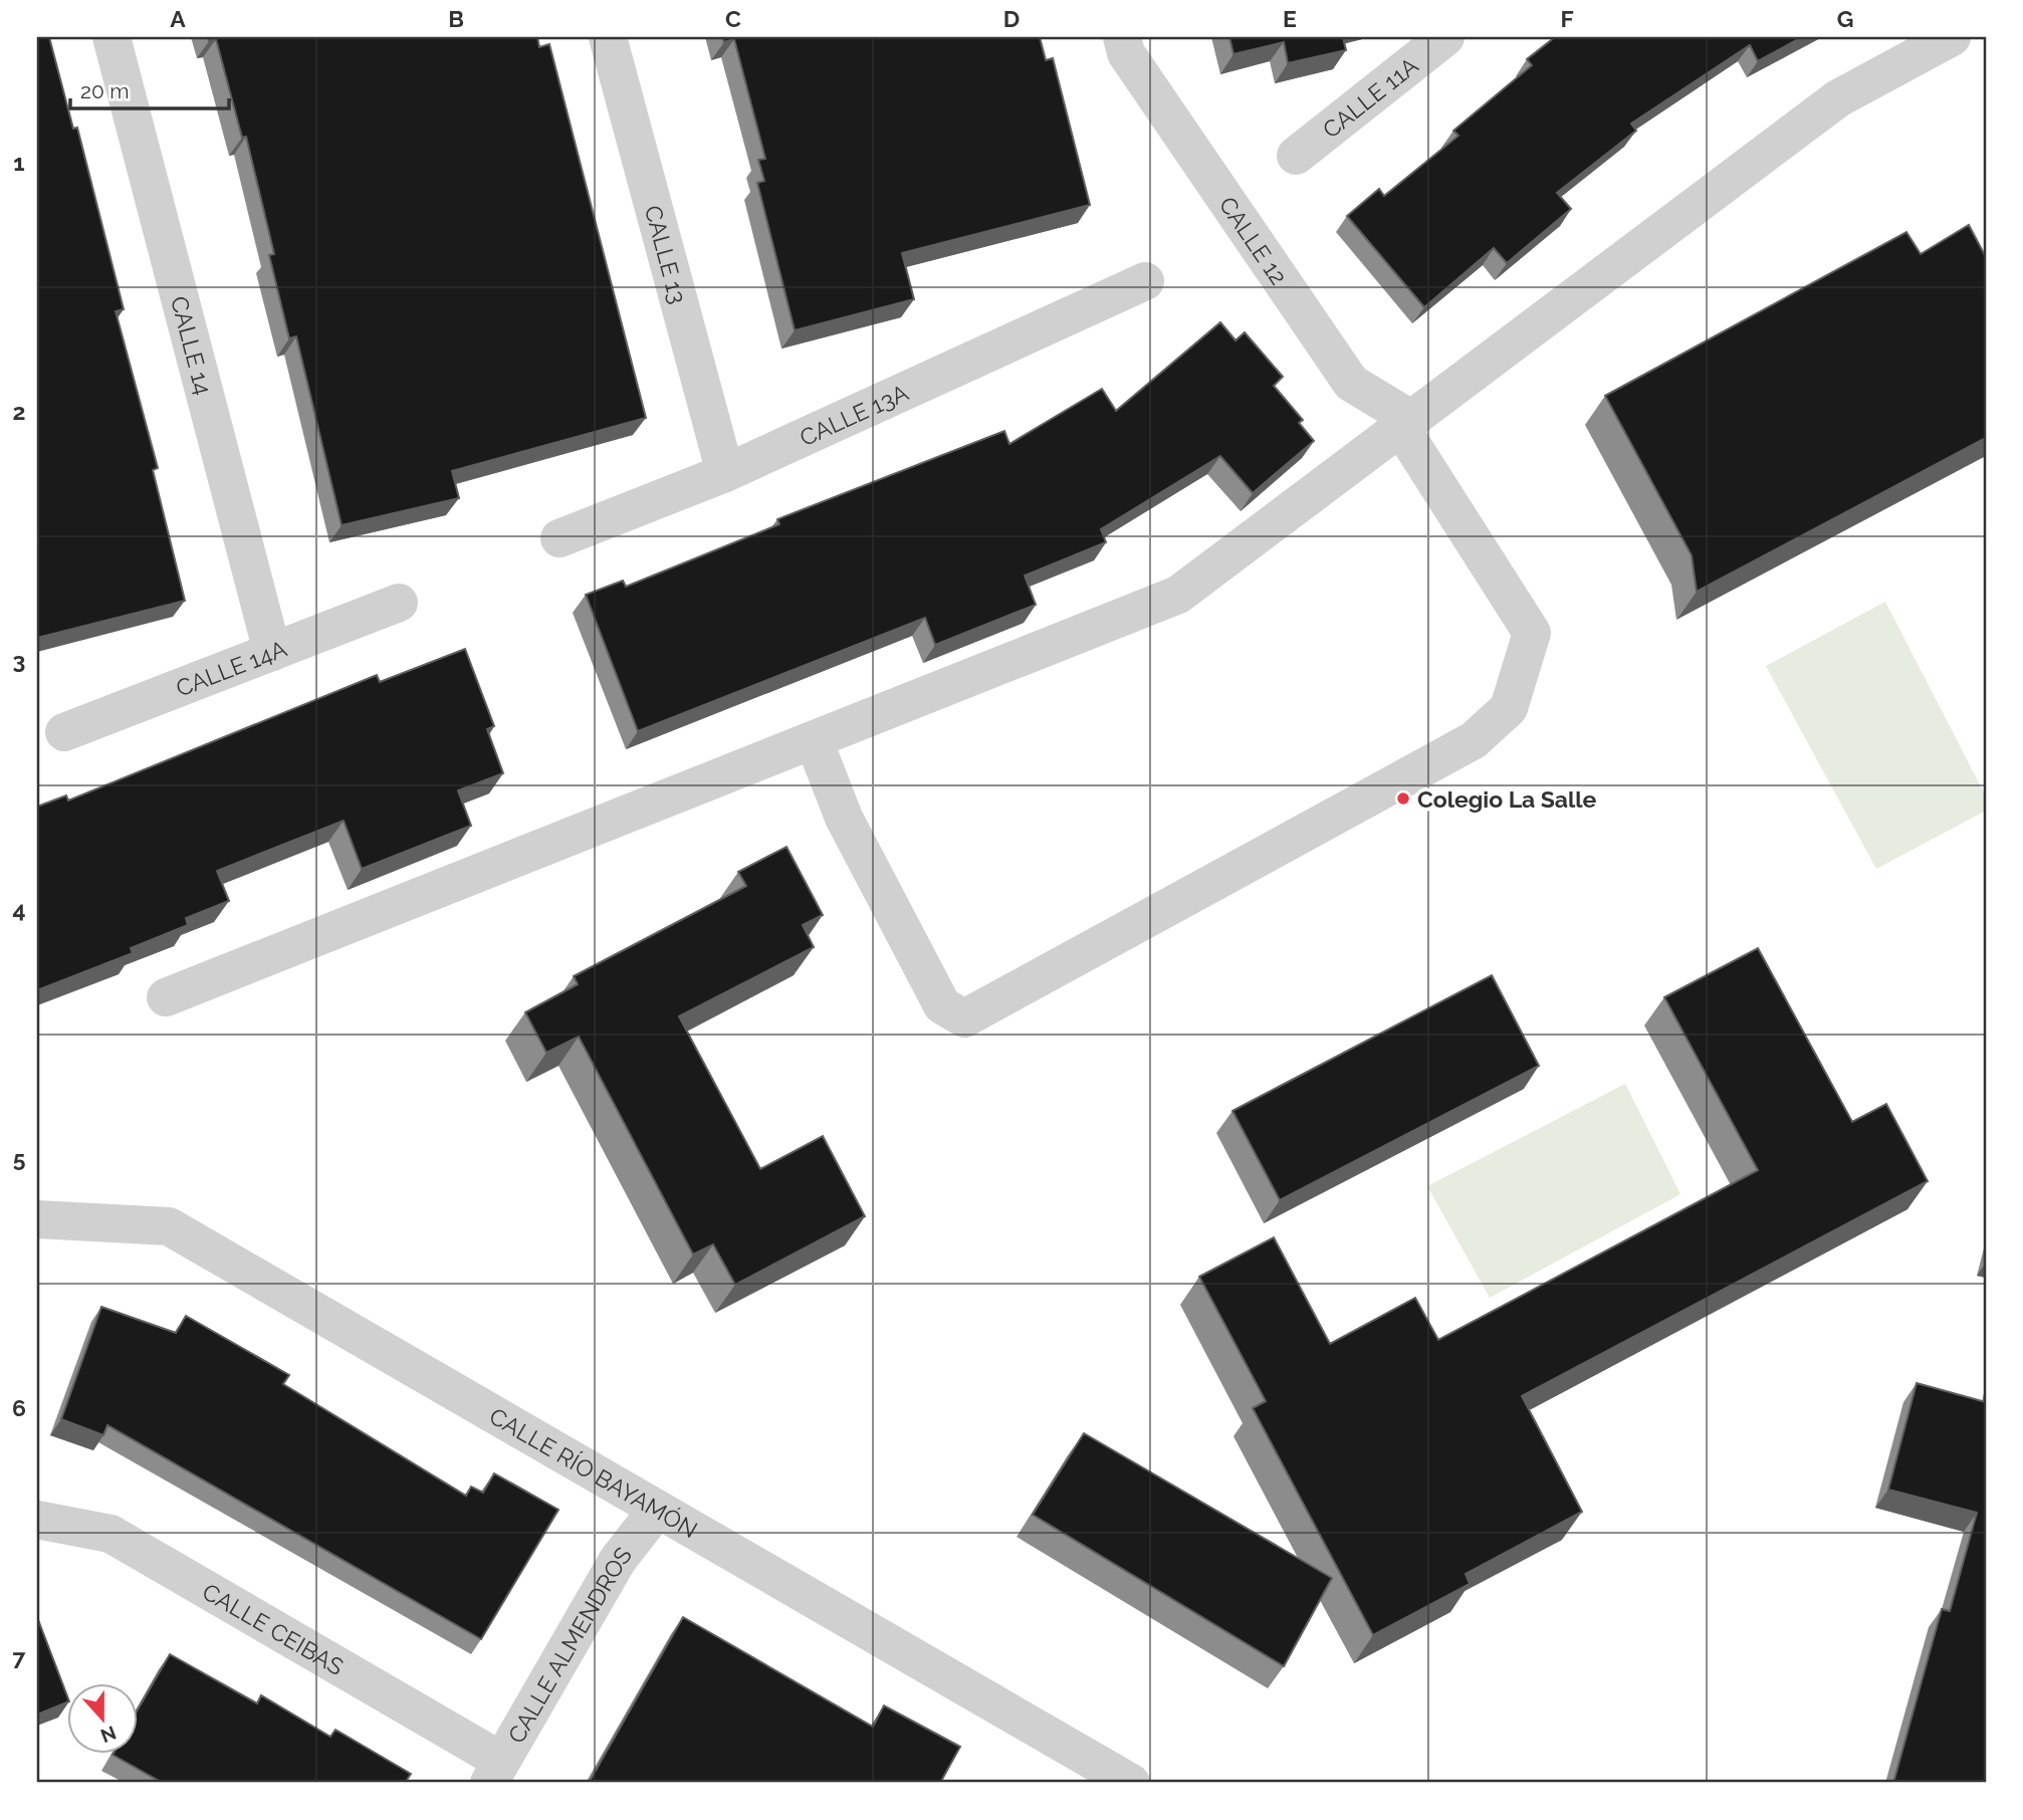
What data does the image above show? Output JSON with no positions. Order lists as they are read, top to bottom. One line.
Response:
{"streets":{"street":["CALLE 11A","CALLE 12","CALLE 13","CALLE 14","CALLE 13A","CALLE 14A","CALLE RÍO BAYAMÓN","CALLE CEIBAS","CALLE ALMENDROS"]},"crossings":[["CALLE 13","CALLE 13A"],["CALLE 14","CALLE 14A"],["CALLE RÍO BAYAMÓN","CALLE ALMENDROS"],["CALLE CEIBAS","CALLE ALMENDROS"]],"places":["Colegio La Salle"],"scale_bar":"20 m","north":"bottom","grid":{"columns":["A","B","C","D","E","F","G"],"rows":["1","2","3","4","5","6","7"]}}
